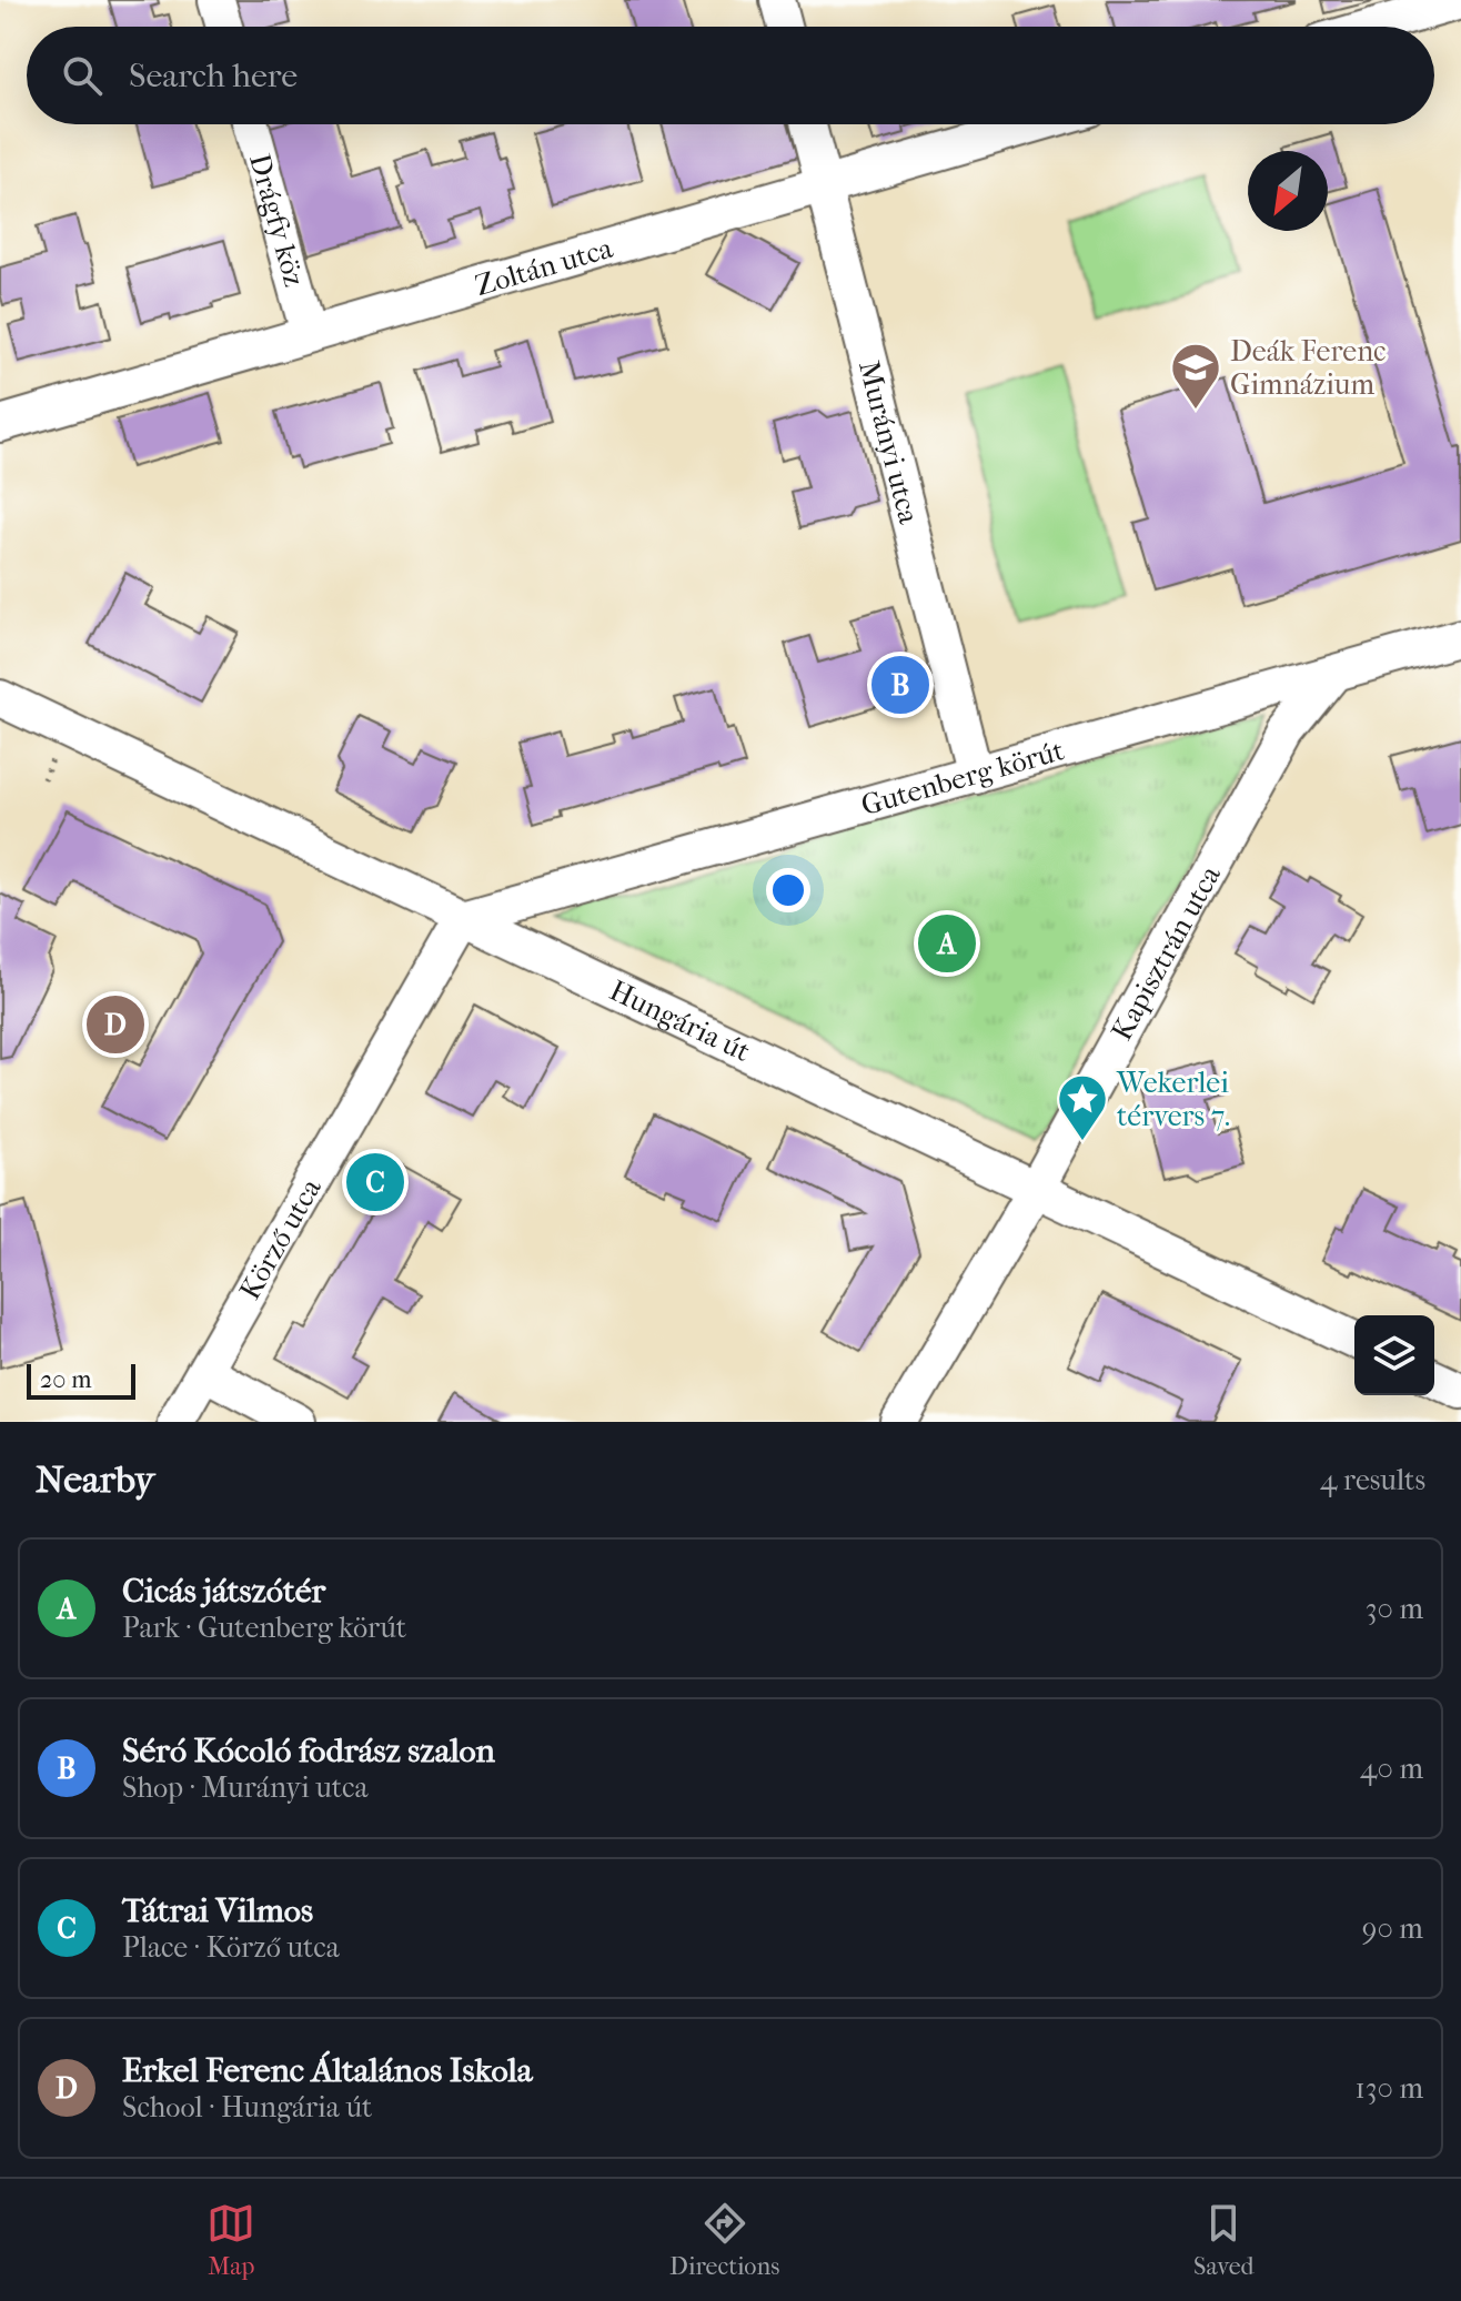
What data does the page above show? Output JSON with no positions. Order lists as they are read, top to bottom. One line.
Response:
{"streets":{"street":["Drágfy köz","Zoltán utca","Murányi utca","Gutenberg körút","Kapisztrán utca","Hungária út","Körző utca"]},"crossings":[["Drágfy köz","Zoltán utca"],["Zoltán utca","Murányi utca"],["Murányi utca","Gutenberg körút"],["Gutenberg körút","Kapisztrán utca"],["Gutenberg körút","Hungária út"],["Gutenberg körút","Körző utca"],["Kapisztrán utca","Hungária út"],["Hungária út","Körző utca"]],"places":{"school or university":["Deák Ferenc Gimnázium"],"place":["Wekerlei térvers 7."]},"scale_bar":"20 m","north":"bottom left","page":{"search":"Search here","pins":["B","A","D","C"],"scale":"20 m","heading":["Nearby","4 results"],"list":[{"mark":"A","name":"Cicás játszótér","note":"Park · Gutenberg körút","value":"30 m"},{"mark":"B","name":"Séró Kócoló fodrász szalon","note":"Shop · Murányi utca","value":"40 m"},{"mark":"C","name":"Tátrai Vilmos","note":"Place · Körző utca","value":"90 m"},{"mark":"D","name":"Erkel Ferenc Általános Iskola","note":"School · Hungária út","value":"130 m"}],"nav":["Map","Directions","Saved"]}}
